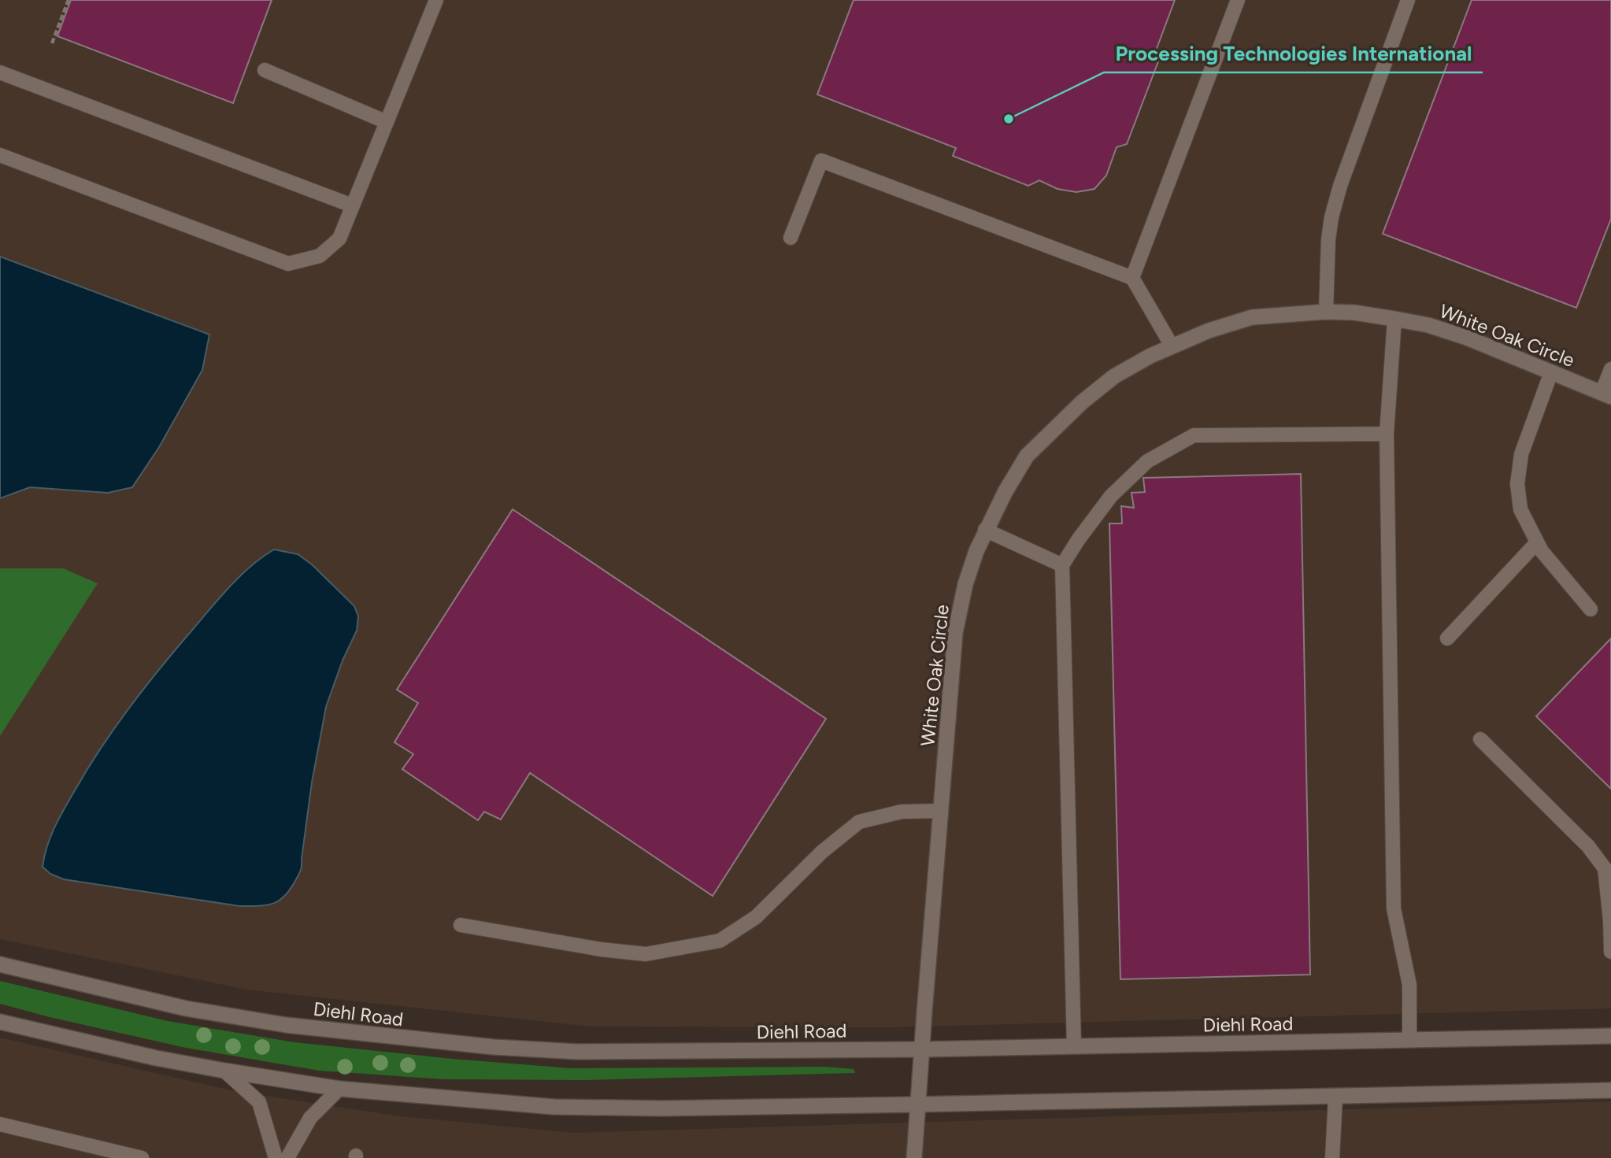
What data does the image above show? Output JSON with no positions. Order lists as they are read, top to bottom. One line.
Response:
{"streets":{"street":["White Oak Circle","Diehl Road"]},"crossings":[["White Oak Circle","Diehl Road"]],"places":["Processing Technologies International"]}
